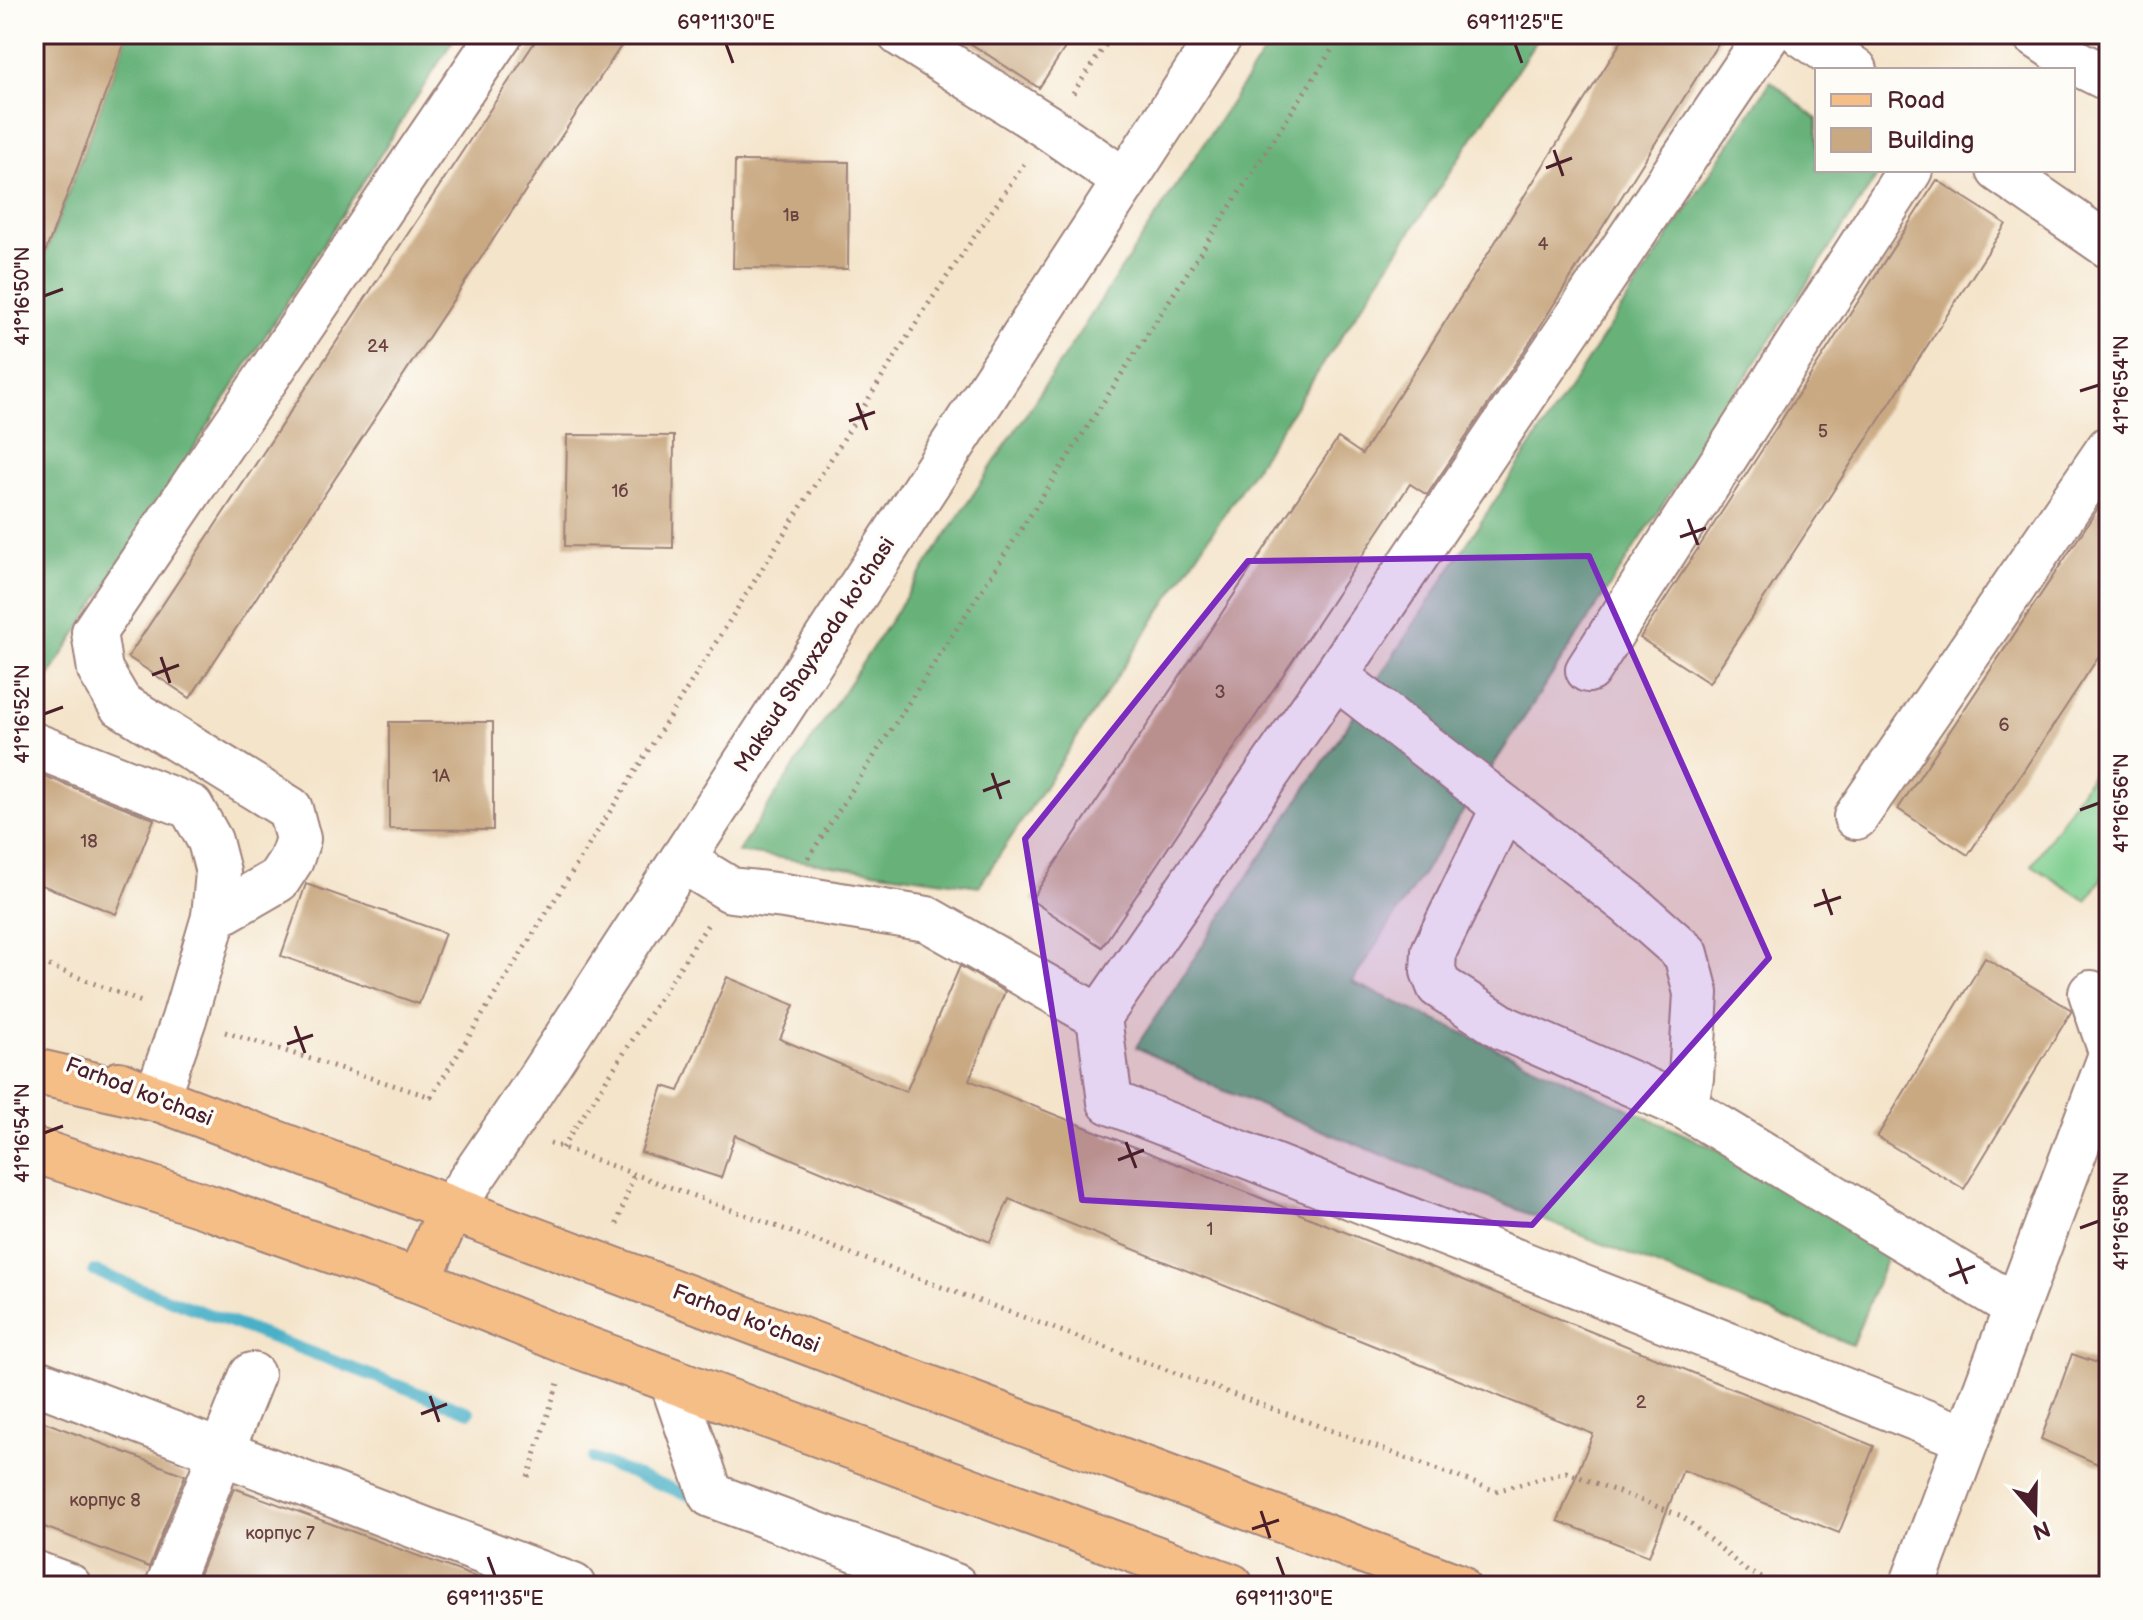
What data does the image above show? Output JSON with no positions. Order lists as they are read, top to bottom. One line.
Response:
{"streets":{"main road":["Maksud Shayxzoda ko'chasi","Farhod ko'chasi"]},"crossings":[["Maksud Shayxzoda ko'chasi","Farhod ko'chasi"]],"house_numbers":["1в","4","24","5","1б","3","6","1А","18","1","2","корпус 8","корпус 7"],"legend":["Road","Building"],"north":"bottom","coordinates":["69°11'30\"E","69°11'25\"E","41°16'50\"N","41°16'54\"N","41°16'52\"N","41°16'56\"N","41°16'58\"N","69°11'35\"E"]}
